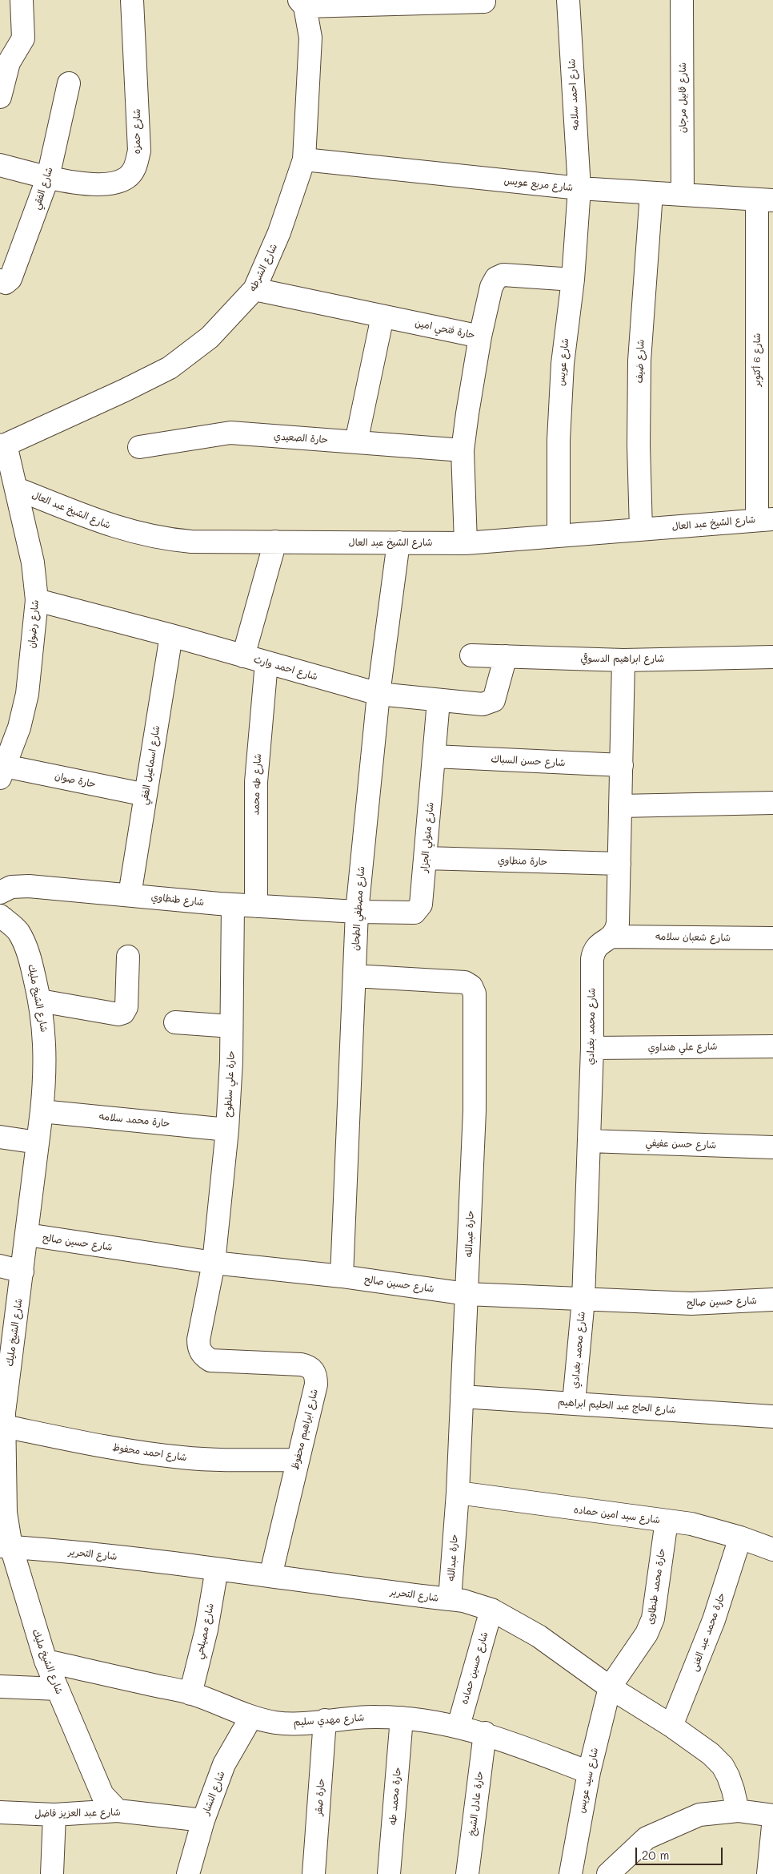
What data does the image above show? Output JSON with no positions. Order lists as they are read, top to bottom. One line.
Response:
{"streets":{"street":["شارع احمد سلامه","شارع قابيل مرجان","شارع حمزه","شارع مربع عويس","شارع الفقي","شارع الشرطه","حارة فتحي امين","شارع 6 أكتوبر","شارع ضيف","شارع عويس","حارة الصعيدي","شارع الشيخ عبد العال","شارع رضوان","شارع ابراهيم الدسوقي","شارع احمد وارث","شارع حسن السباك","شارع اسماعيل الفقي","حارة صوان","شارع طه محمد","شارع متولي الجزار","حارة منطاوي","شارع طنطاوي","شارع مصطفي الطحان","شارع شعبان سلامه","شارع الشيخ مليك","شارع محمد بغدادي","شارع علي هنداوي","حارة علي سلطوح","حارة محمد سلامه","شارع حسن عفيفي","حارة عبدالله","شارع حسين صالح","شارع الحاج عبد الحليم ابراهيم","شارع ابراهيم محفوظ","شارع احمد محفوظ","شارع سيد امين حماده","شارع التحرير","حارة محمد طنطاوى","شارع مصيلحي","حارة محمد عبد الغنى","شارع حسين حماده","شارع مهدي سليم","شارع سيد عويس","شارع النشار","حارة محمد طه","حارة صقر","حارة عادل الشيخ","شارع عبد العزيز فاضل"]},"crossings":[["شارع احمد سلامه","شارع مربع عويس"],["شارع احمد سلامه","شارع عويس"],["شارع قابيل مرجان","شارع مربع عويس"],["شارع حمزه","شارع الفقي"],["شارع مربع عويس","شارع الشرطه"],["شارع مربع عويس","شارع 6 أكتوبر"],["شارع مربع عويس","شارع ضيف"],["شارع مربع عويس","شارع عويس"],["شارع الشرطه","حارة فتحي امين"],["شارع الشرطه","شارع رضوان"],["حارة فتحي امين","حارة الصعيدي"],["حارة فتحي امين","شارع الشيخ عبد العال"],["شارع 6 أكتوبر","شارع الشيخ عبد العال"],["شارع ضيف","شارع الشيخ عبد العال"],["شارع عويس","شارع الشيخ عبد العال"],["شارع الشيخ عبد العال","شارع رضوان"],["شارع الشيخ عبد العال","شارع مصطفي الطحان"],["شارع رضوان","شارع احمد وارث"],["شارع رضوان","حارة صوان"],["شارع ابراهيم الدسوقي","شارع احمد وارث"],["شارع احمد وارث","شارع اسماعيل الفقي"],["شارع احمد وارث","شارع طه محمد"],["شارع احمد وارث","شارع متولي الجزار"],["شارع احمد وارث","شارع مصطفي الطحان"],["شارع حسن السباك","شارع متولي الجزار"],["شارع اسماعيل الفقي","حارة صوان"],["شارع اسماعيل الفقي","شارع طنطاوي"],["شارع طه محمد","شارع طنطاوي"],["شارع متولي الجزار","حارة منطاوي"],["شارع متولي الجزار","شارع طنطاوي"],["شارع متولي الجزار","شارع مصطفي الطحان"],["شارع طنطاوي","شارع مصطفي الطحان"],["شارع طنطاوي","حارة علي سلطوح"],["شارع مصطفي الطحان","حارة عبدالله"],["شارع مصطفي الطحان","شارع حسين صالح"],["شارع شعبان سلامه","شارع محمد بغدادي"],["شارع الشيخ مليك","حارة محمد سلامه"],["شارع الشيخ مليك","شارع حسين صالح"],["شارع الشيخ مليك","شارع احمد محفوظ"],["شارع الشيخ مليك","شارع التحرير"],["شارع الشيخ مليك","شارع مهدي سليم"],["شارع الشيخ مليك","شارع عبد العزيز فاضل"],["شارع محمد بغدادي","شارع علي هنداوي"],["شارع محمد بغدادي","شارع حسن عفيفي"],["شارع محمد بغدادي","شارع حسين صالح"],["شارع محمد بغدادي","شارع الحاج عبد الحليم ابراهيم"],["حارة علي سلطوح","حارة محمد سلامه"],["حارة علي سلطوح","شارع حسين صالح"],["حارة علي سلطوح","شارع ابراهيم محفوظ"],["حارة عبدالله","شارع حسين صالح"],["حارة عبدالله","شارع الحاج عبد الحليم ابراهيم"],["حارة عبدالله","شارع سيد امين حماده"],["حارة عبدالله","شارع التحرير"],["شارع حسين صالح","شارع ابراهيم محفوظ"],["شارع ابراهيم محفوظ","شارع احمد محفوظ"],["شارع ابراهيم محفوظ","شارع التحرير"],["شارع سيد امين حماده","حارة محمد طنطاوى"],["شارع سيد امين حماده","حارة محمد عبد الغنى"],["شارع التحرير","حارة محمد طنطاوى"],["شارع التحرير","شارع مصيلحي"],["شارع التحرير","حارة محمد عبد الغنى"],["شارع التحرير","شارع حسين حماده"],["شارع التحرير","شارع سيد عويس"],["حارة محمد طنطاوى","شارع سيد عويس"],["شارع مصيلحي","شارع مهدي سليم"],["شارع حسين حماده","شارع مهدي سليم"],["شارع مهدي سليم","شارع سيد عويس"],["شارع مهدي سليم","شارع النشار"],["شارع مهدي سليم","حارة محمد طه"],["شارع مهدي سليم","حارة صقر"],["شارع مهدي سليم","حارة عادل الشيخ"],["شارع النشار","شارع عبد العزيز فاضل"]],"scale_bar":"20 m"}
